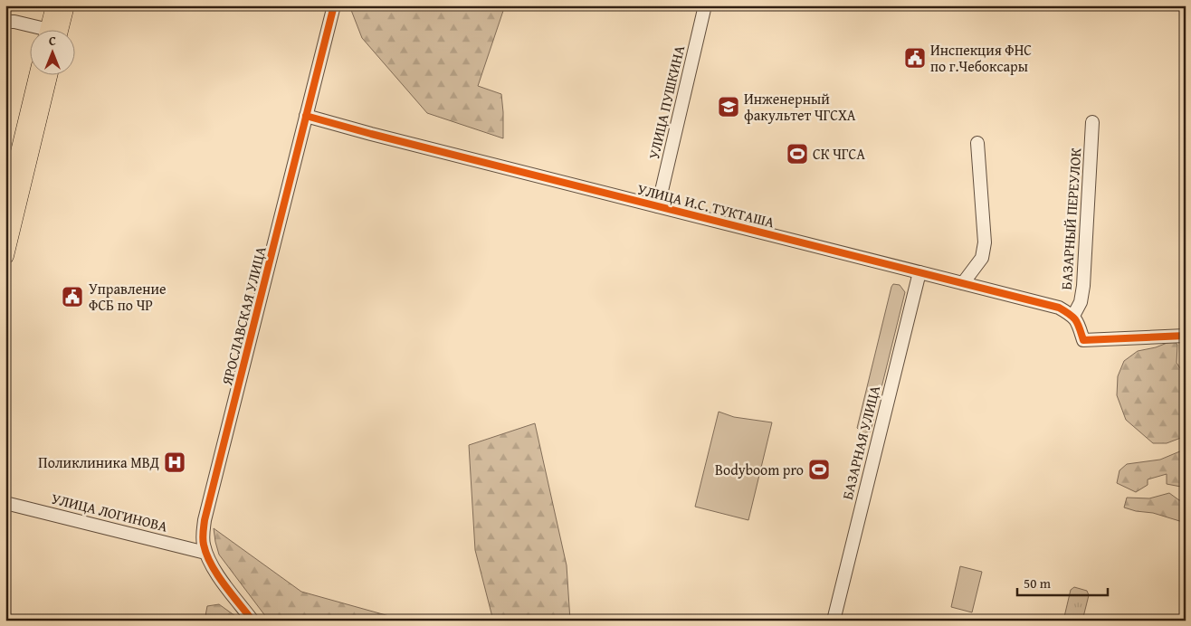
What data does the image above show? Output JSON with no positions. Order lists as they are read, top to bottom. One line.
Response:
{"streets":{"street":["УЛИЦА ПУШКИНА","УЛИЦА И.С. ТУКТАША","БАЗАРНЫЙ ПЕРЕУЛОК","ЯРОСЛАВСКАЯ УЛИЦА","БАЗАРНАЯ УЛИЦА","УЛИЦА ЛОГИНОВА"]},"crossings":[["УЛИЦА ПУШКИНА","УЛИЦА И.С. ТУКТАША"],["УЛИЦА И.С. ТУКТАША","БАЗАРНЫЙ ПЕРЕУЛОК"],["УЛИЦА И.С. ТУКТАША","ЯРОСЛАВСКАЯ УЛИЦА"],["УЛИЦА И.С. ТУКТАША","БАЗАРНАЯ УЛИЦА"],["ЯРОСЛАВСКАЯ УЛИЦА","УЛИЦА ЛОГИНОВА"]],"places":{"public building":["Инспекция ФНС по г.Чебоксары","Управление ФСБ по ЧР"],"school or university":["Инженерный факультет ЧГСХА"],"sports":["СК ЧГСА","Bodyboom pro"],"hospital":["Поликлиника МВД"]},"scale_bar":"50 m","north":"top"}
